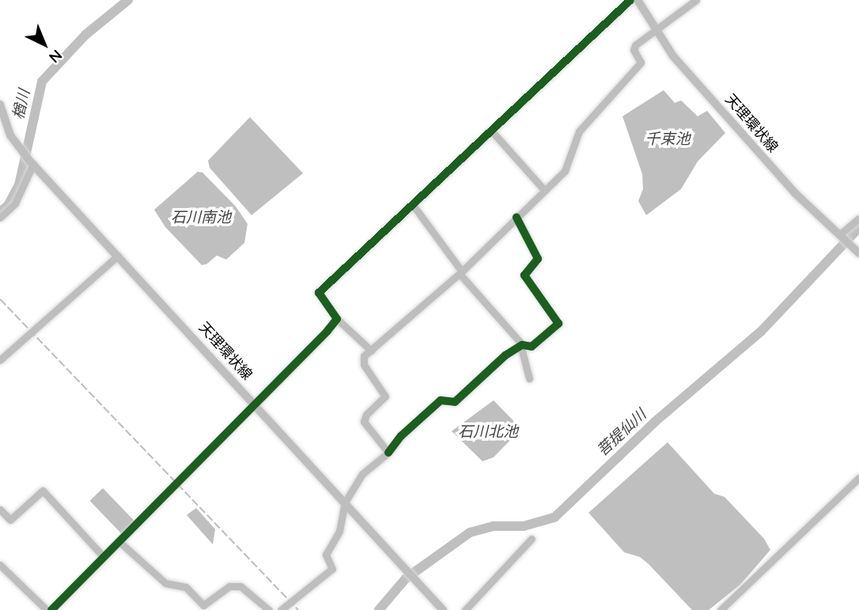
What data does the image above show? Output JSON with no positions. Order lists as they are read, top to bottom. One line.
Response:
{"streets":{"main road":["天理環状線"]},"water":["楢川","千束池","石川南池","石川北池","菩提仙川"],"north":"bottom right"}
